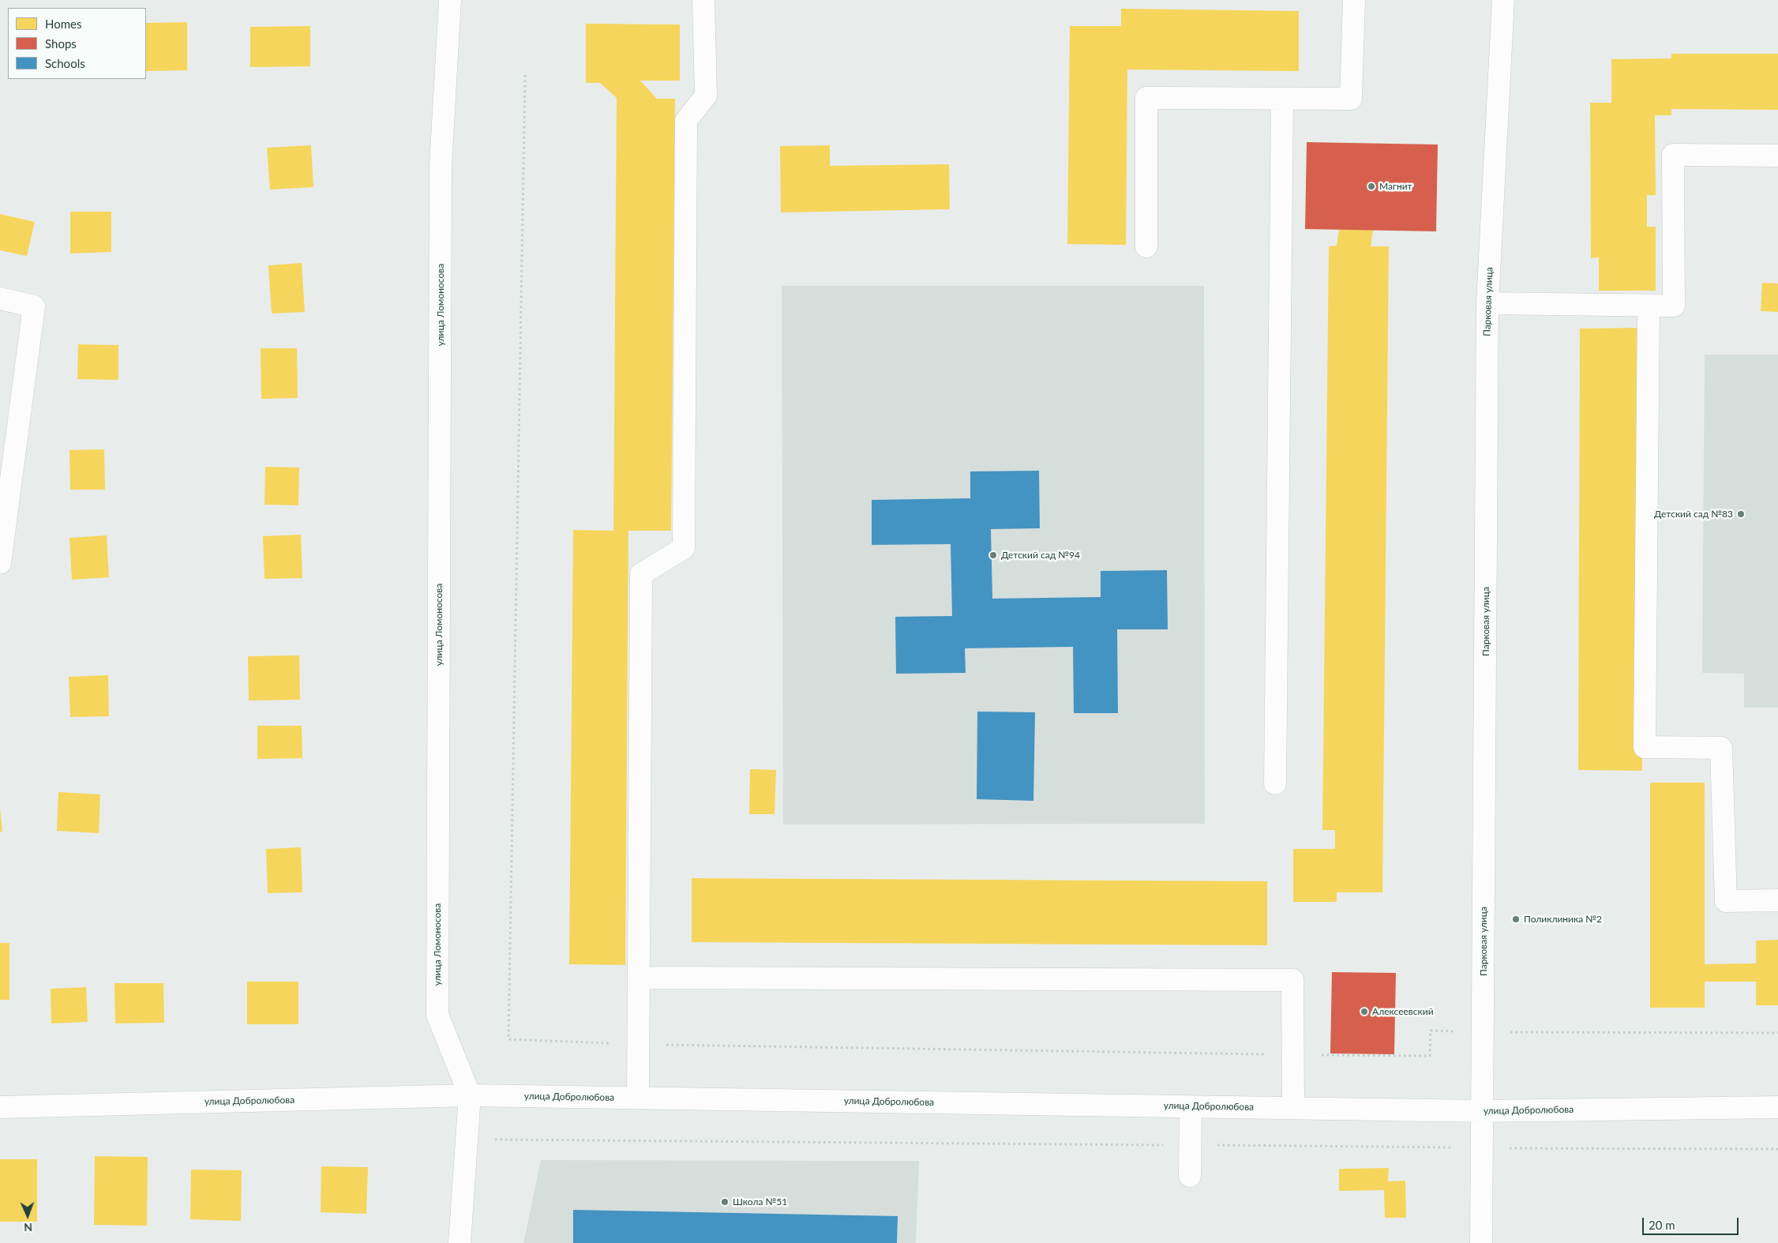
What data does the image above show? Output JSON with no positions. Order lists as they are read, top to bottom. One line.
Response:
{"streets":{"street":["Парковая улица","улица Ломоносова","улица Добролюбова"]},"crossings":[["Парковая улица","улица Добролюбова"],["улица Ломоносова","улица Добролюбова"]],"places":["Магнит","Детский сад №83","Детский сад №94","Поликлиника №2","Алексеевский","Школа №51"],"legend":["Homes","Shops","Schools"],"scale_bar":"20 m","north":"bottom"}
